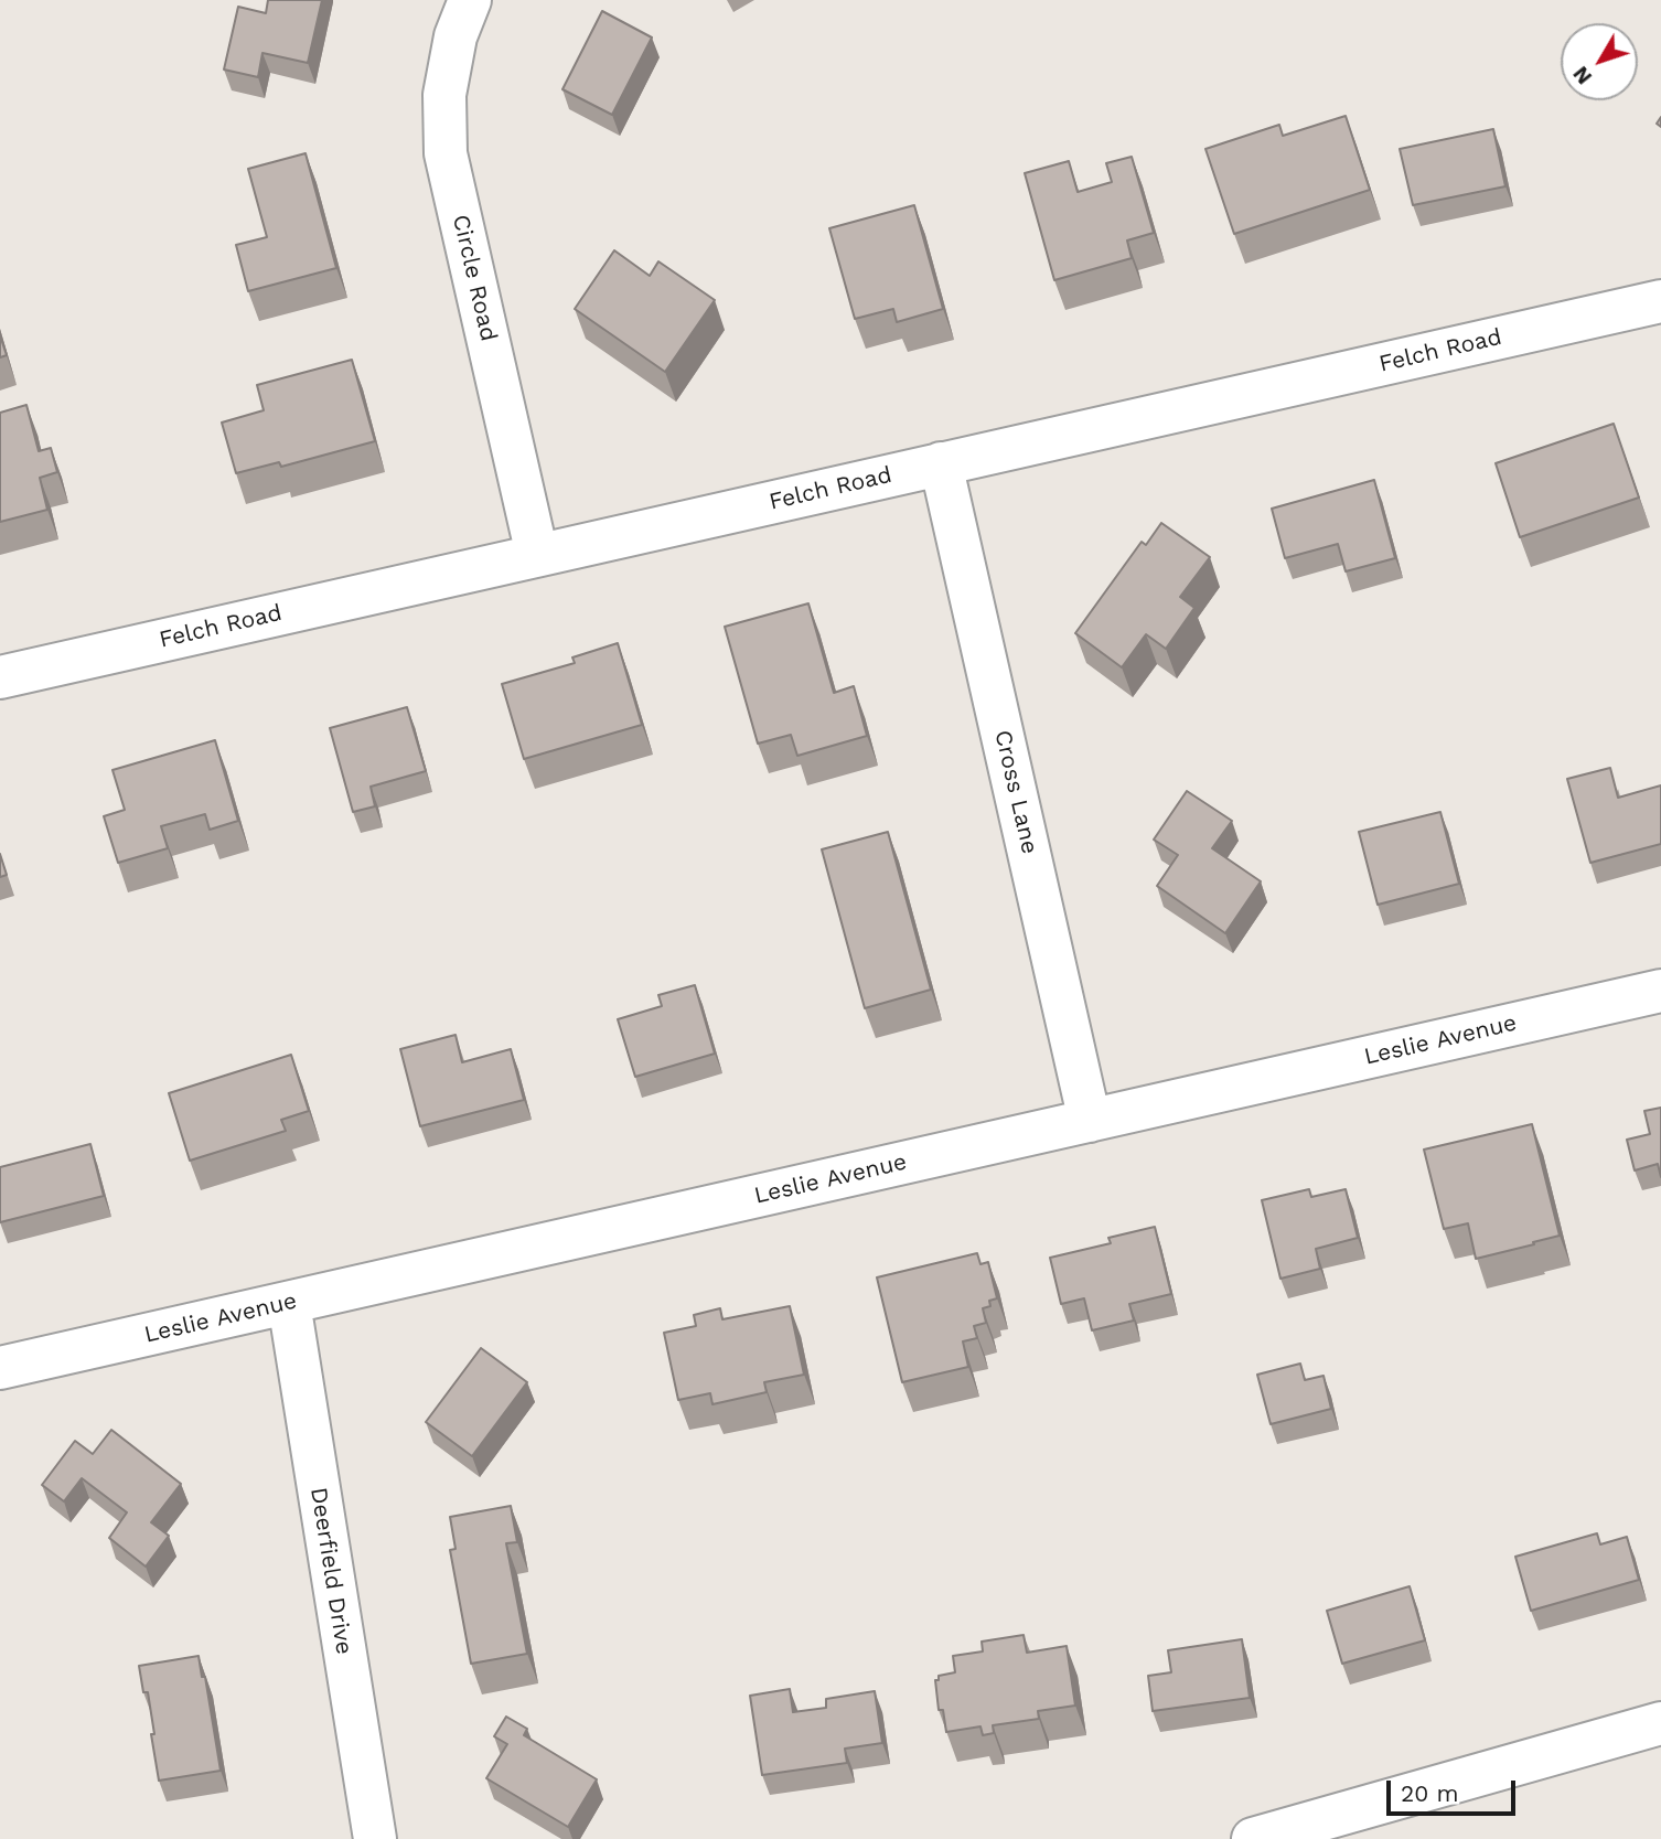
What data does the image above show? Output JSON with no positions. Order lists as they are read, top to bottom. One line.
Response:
{"streets":{"street":["Circle Road","Felch Road","Cross Lane","Leslie Avenue","Deerfield Drive"]},"crossings":[["Circle Road","Felch Road"],["Felch Road","Cross Lane"],["Cross Lane","Leslie Avenue"],["Leslie Avenue","Deerfield Drive"]],"scale_bar":"20 m","north":"bottom left"}
